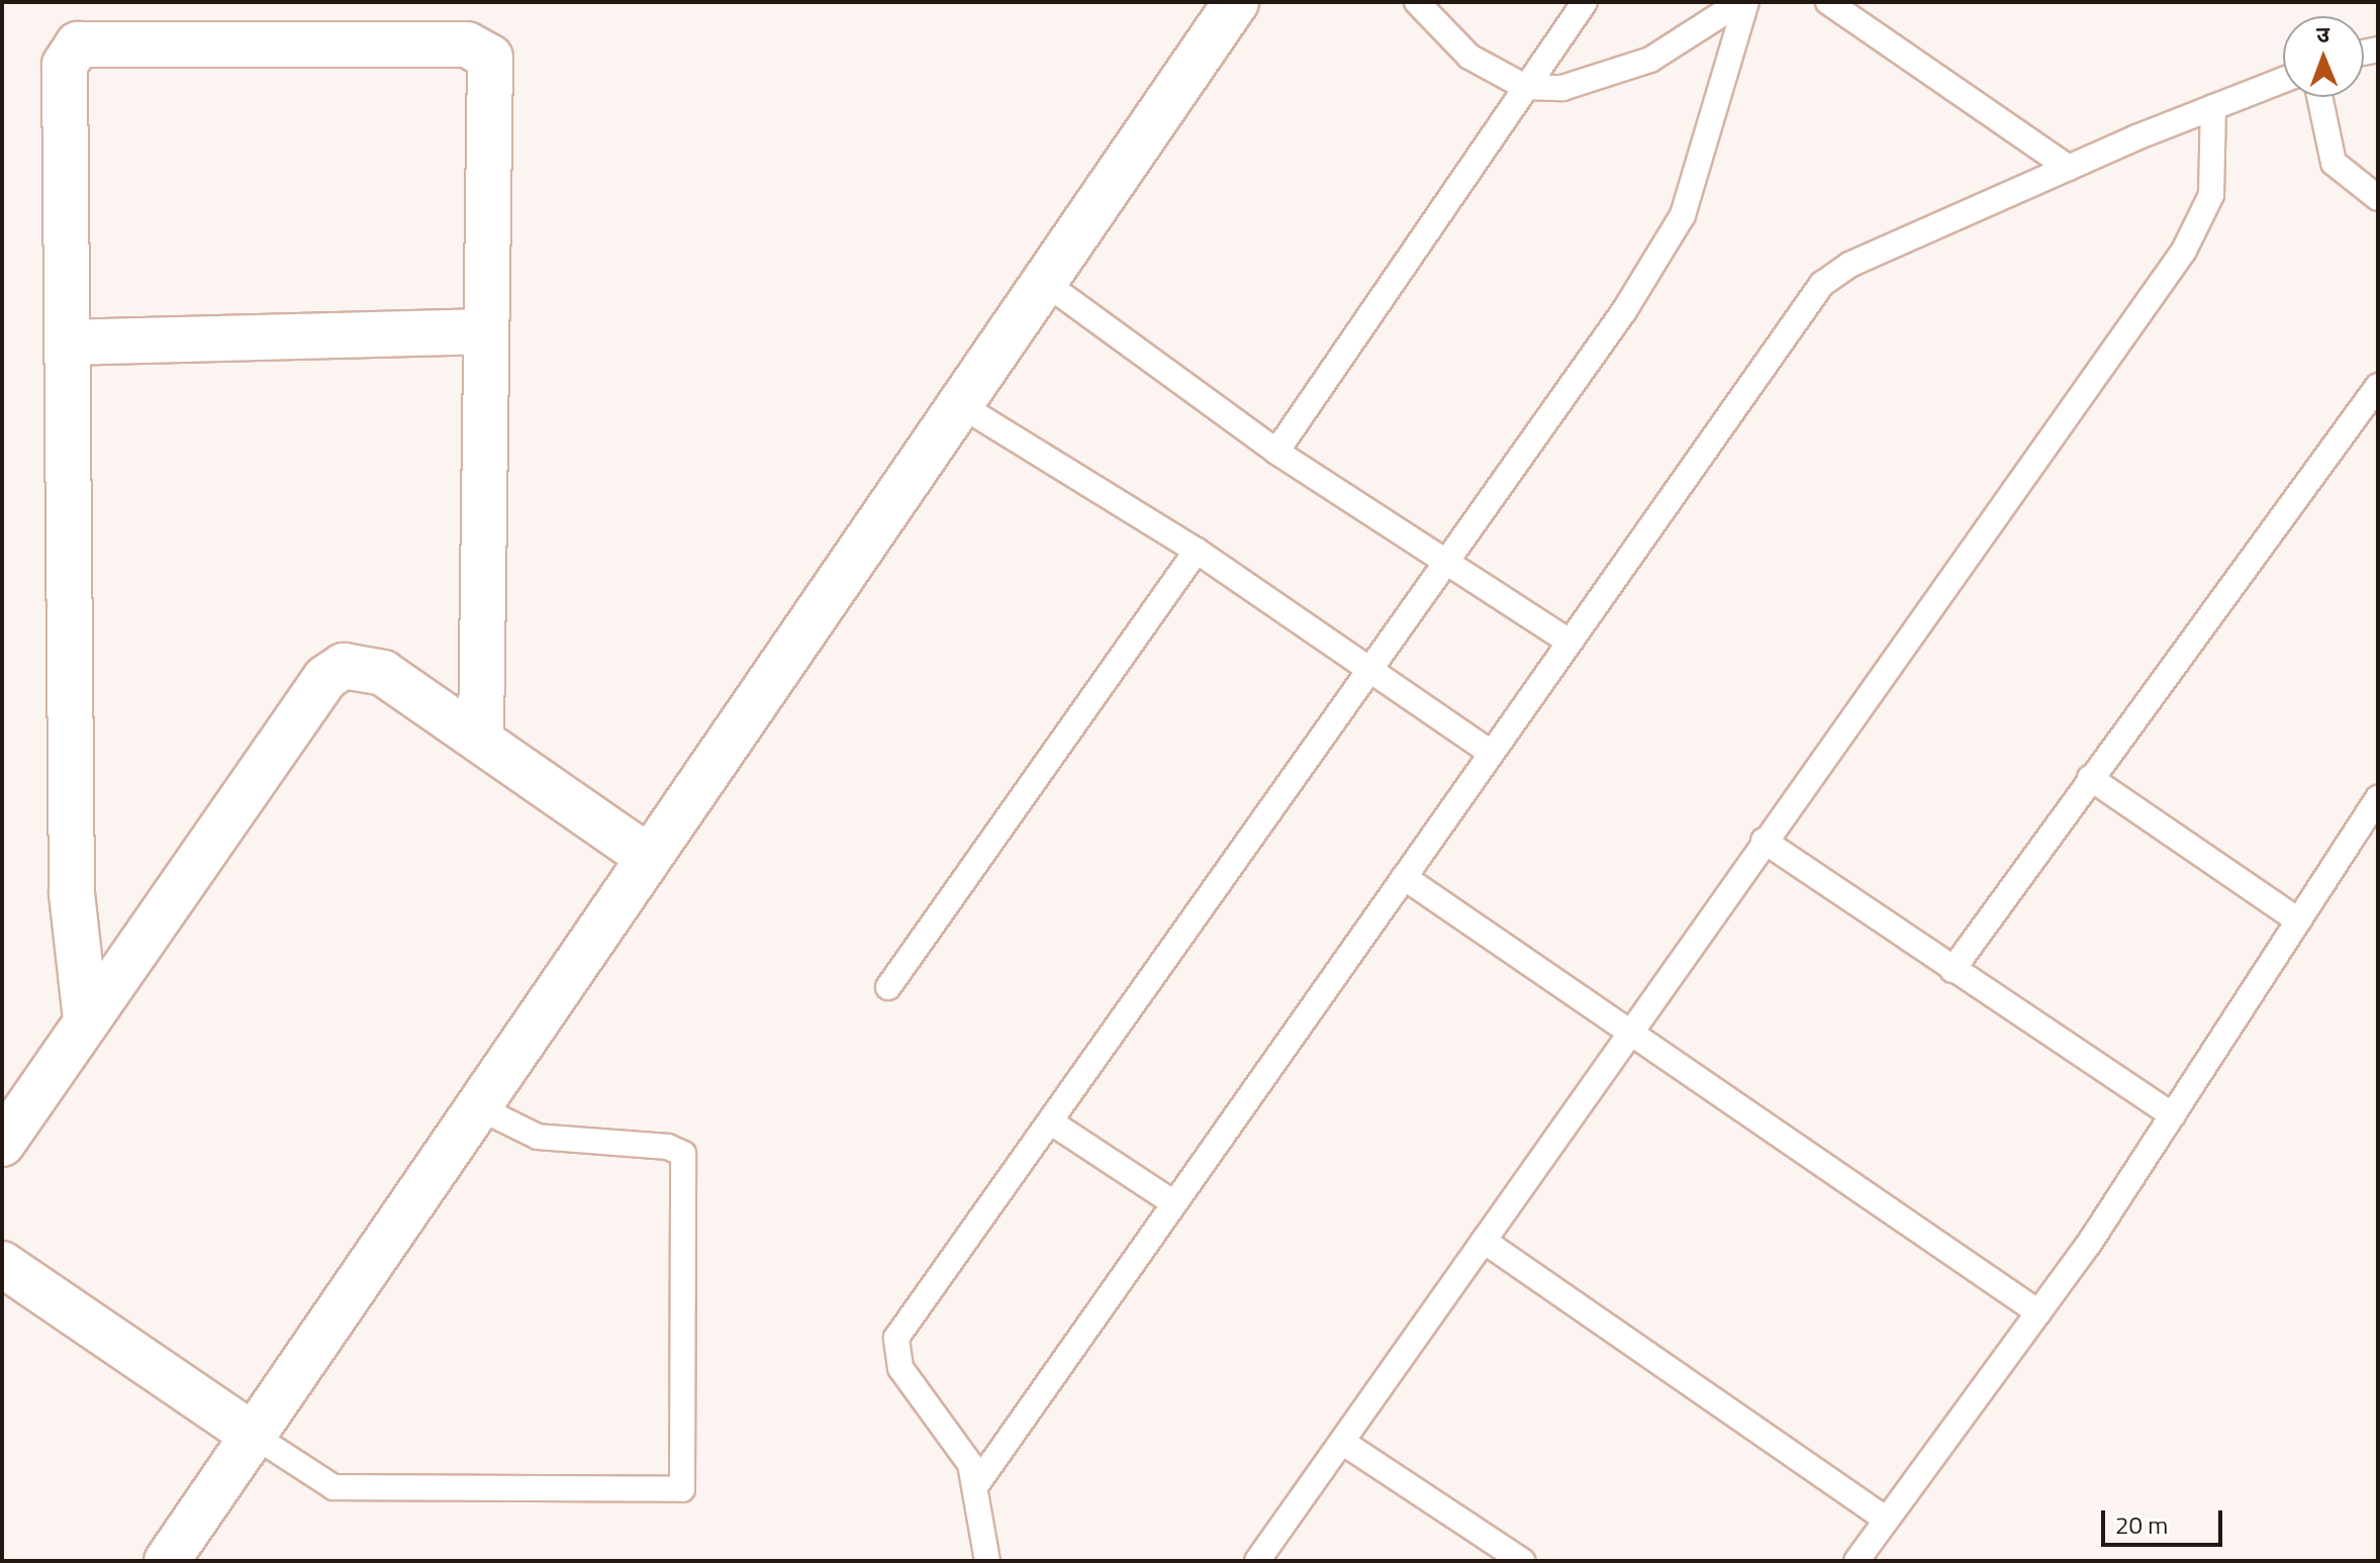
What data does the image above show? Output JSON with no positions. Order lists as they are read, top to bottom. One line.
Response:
{"scale_bar":"20 m","north":"top"}
